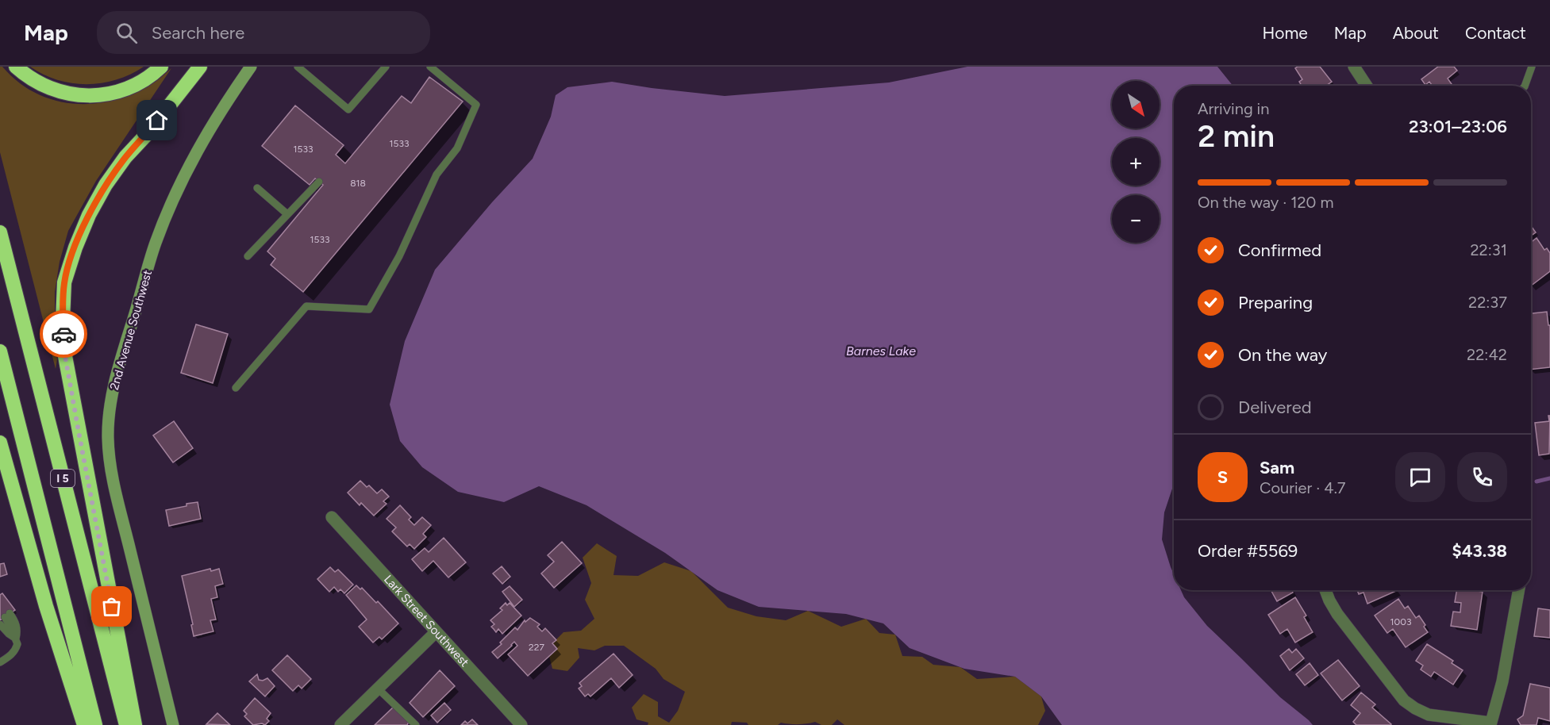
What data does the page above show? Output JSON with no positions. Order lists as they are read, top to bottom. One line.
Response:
{"streets":{"highway":["I 5"],"street":["2nd Avenue Southwest","Lark Street Southwest"]},"water":["Barnes Lake"],"house_numbers":["1533","1533","818","1533","1003","227"],"north":"bottom right","page":{"header":"Map","search":"Search here","nav":["Home","Map","About","Contact"],"map_buttons":["+","−"],"heading":["2 min","Arriving in","23:01–23:06"],"panel":["Sam","Courier · 4.7","Order #5569","$43.38"],"bar":"On the way · 120 m","list":[["Confirmed","22:31"],["Preparing","22:37"],["On the way","22:42"],"Delivered"],"round":"S"}}
